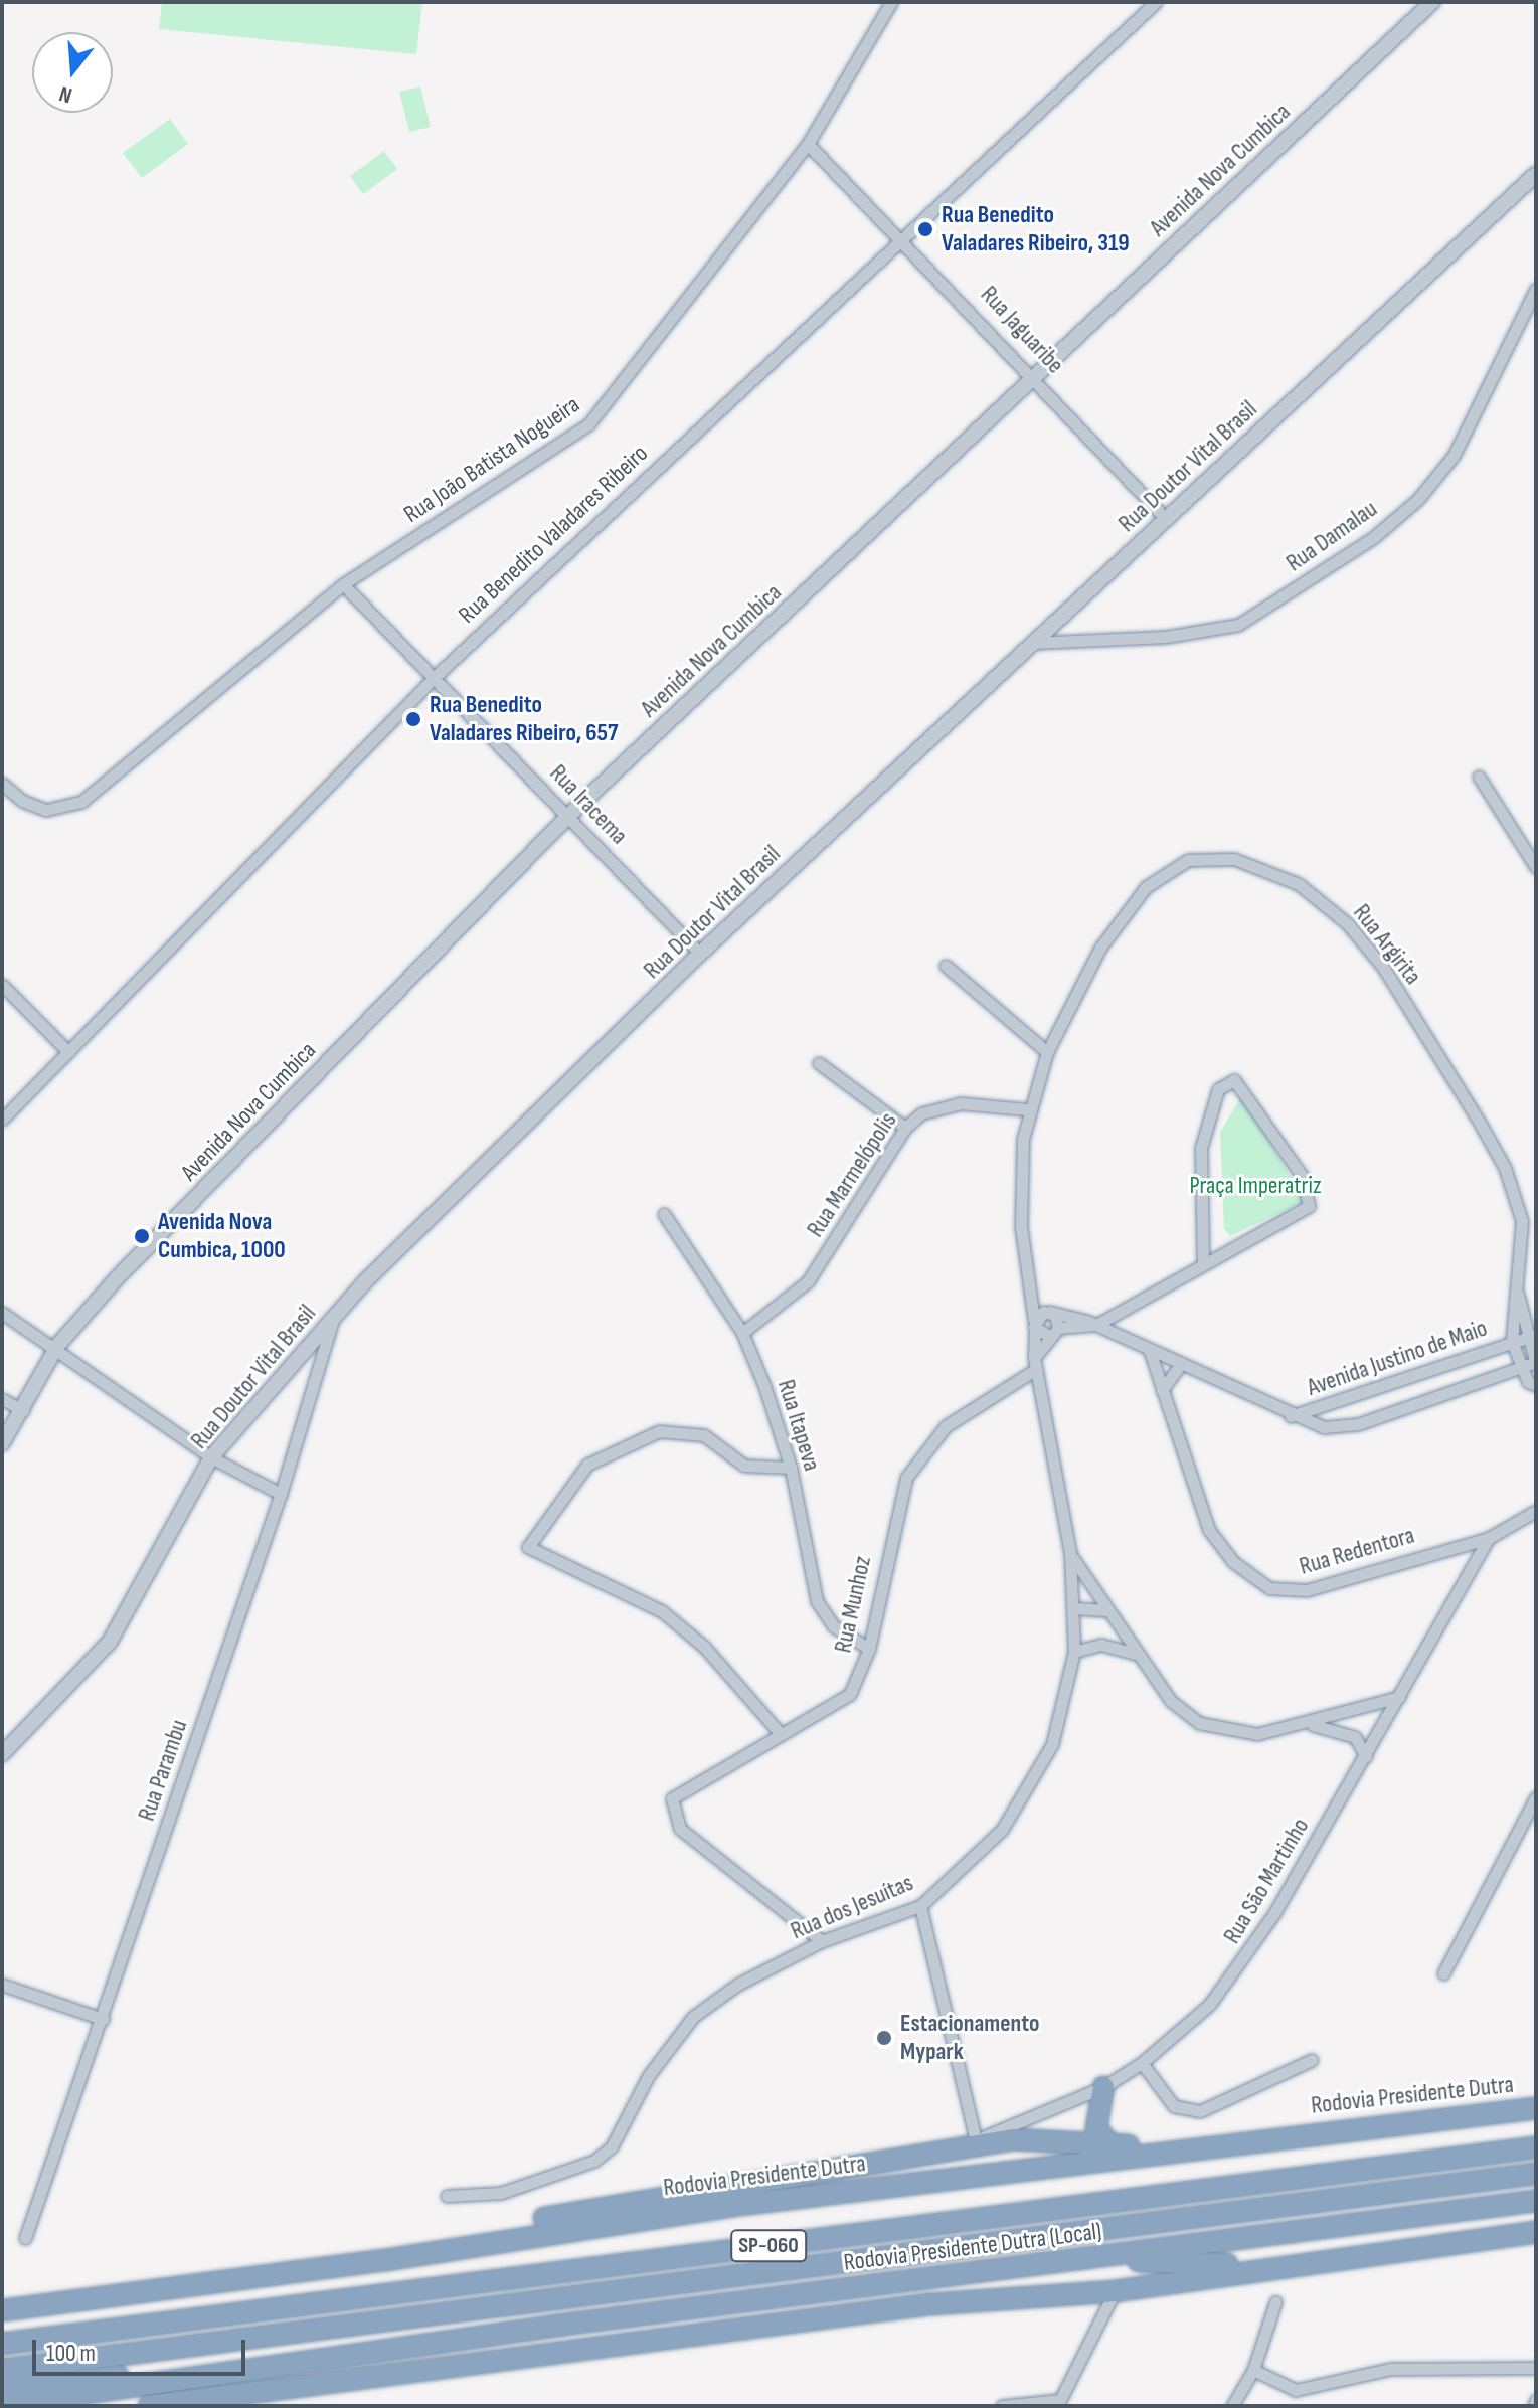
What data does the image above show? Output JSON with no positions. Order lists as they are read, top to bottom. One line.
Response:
{"streets":{"highway":["Rodovia Presidente Dutra","SP-060","Rodovia Presidente Dutra (Local)"],"street":["Avenida Nova Cumbica","Rua Jaguaribe","Rua João Batista Nogueira","Rua Doutor Vital Brasil","Rua Benedito Valadares Ribeiro","Rua Damalau","Rua Iracema","Rua Argirita","Rua Marmelópolis","Avenida Justino de Maio","Rua Itapeva","Rua Redentora","Rua Munhoz","Rua Parambu","Rua São Martinho","Rua dos Jesuítas"]},"crossings":[["Avenida Nova Cumbica","Rua Jaguaribe"],["Avenida Nova Cumbica","Rua Iracema"],["Rua Jaguaribe","Rua João Batista Nogueira"],["Rua Jaguaribe","Rua Doutor Vital Brasil"],["Rua Jaguaribe","Rua Benedito Valadares Ribeiro"],["Rua João Batista Nogueira","Rua Iracema"],["Rua Doutor Vital Brasil","Rua Damalau"],["Rua Doutor Vital Brasil","Rua Iracema"],["Rua Doutor Vital Brasil","Rua Parambu"],["Rua Benedito Valadares Ribeiro","Rua Iracema"],["Rua Argirita","Rua Marmelópolis"],["Rua Argirita","Avenida Justino de Maio"],["Rua Argirita","Rua dos Jesuítas"],["Rua Marmelópolis","Rua Itapeva"],["Rua Marmelópolis","Rua dos Jesuítas"],["Rua Itapeva","Rua Munhoz"],["Rua Redentora","Rua São Martinho"],["Rua Munhoz","Rua dos Jesuítas"],["SP-060","Rodovia Presidente Dutra (Local)"]],"parks":["Praça Imperatriz"],"places":["Rua Benedito Valadares Ribeiro, 319","Rua Benedito Valadares Ribeiro, 657","Avenida Nova Cumbica, 1000","Estacionamento Mypark"],"scale_bar":"100 m","north":"bottom"}
